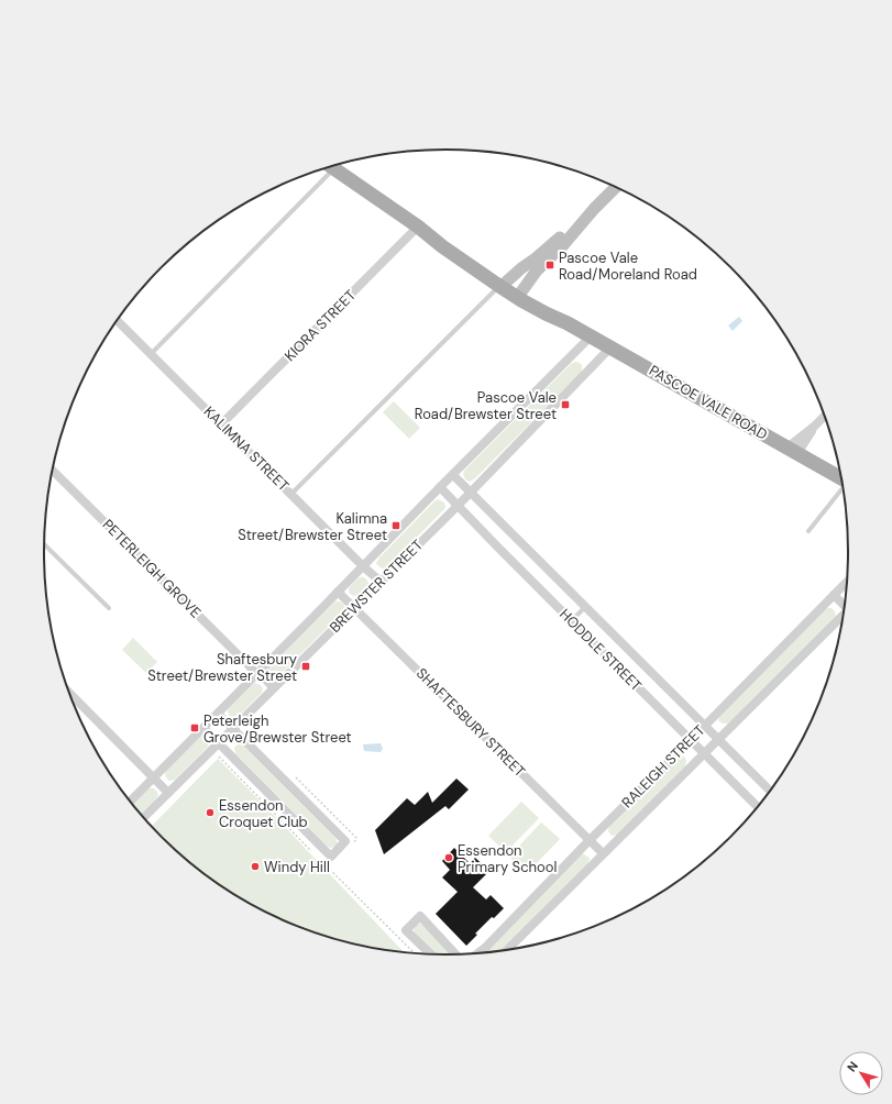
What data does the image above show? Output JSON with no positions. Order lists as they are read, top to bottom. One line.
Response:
{"streets":{"main road":["PASCOE VALE ROAD"],"street":["KIORA STREET","KALIMNA STREET","PETERLEIGH GROVE","BREWSTER STREET","HODDLE STREET","SHAFTESBURY STREET","RALEIGH STREET"]},"crossings":[["KIORA STREET","PASCOE VALE ROAD"],["KIORA STREET","KALIMNA STREET"],["PASCOE VALE ROAD","BREWSTER STREET"],["KALIMNA STREET","BREWSTER STREET"],["PETERLEIGH GROVE","BREWSTER STREET"],["BREWSTER STREET","HODDLE STREET"],["BREWSTER STREET","SHAFTESBURY STREET"],["HODDLE STREET","RALEIGH STREET"],["SHAFTESBURY STREET","RALEIGH STREET"]],"places":{"transit":["Pascoe Vale Road/Moreland Road","Pascoe Vale Road/Brewster Street","Kalimna Street/Brewster Street","Shaftesbury Street/Brewster Street","Peterleigh Grove/Brewster Street"],"other":["Essendon Croquet Club","Essendon Primary School","Windy Hill"]},"north":"top left"}
